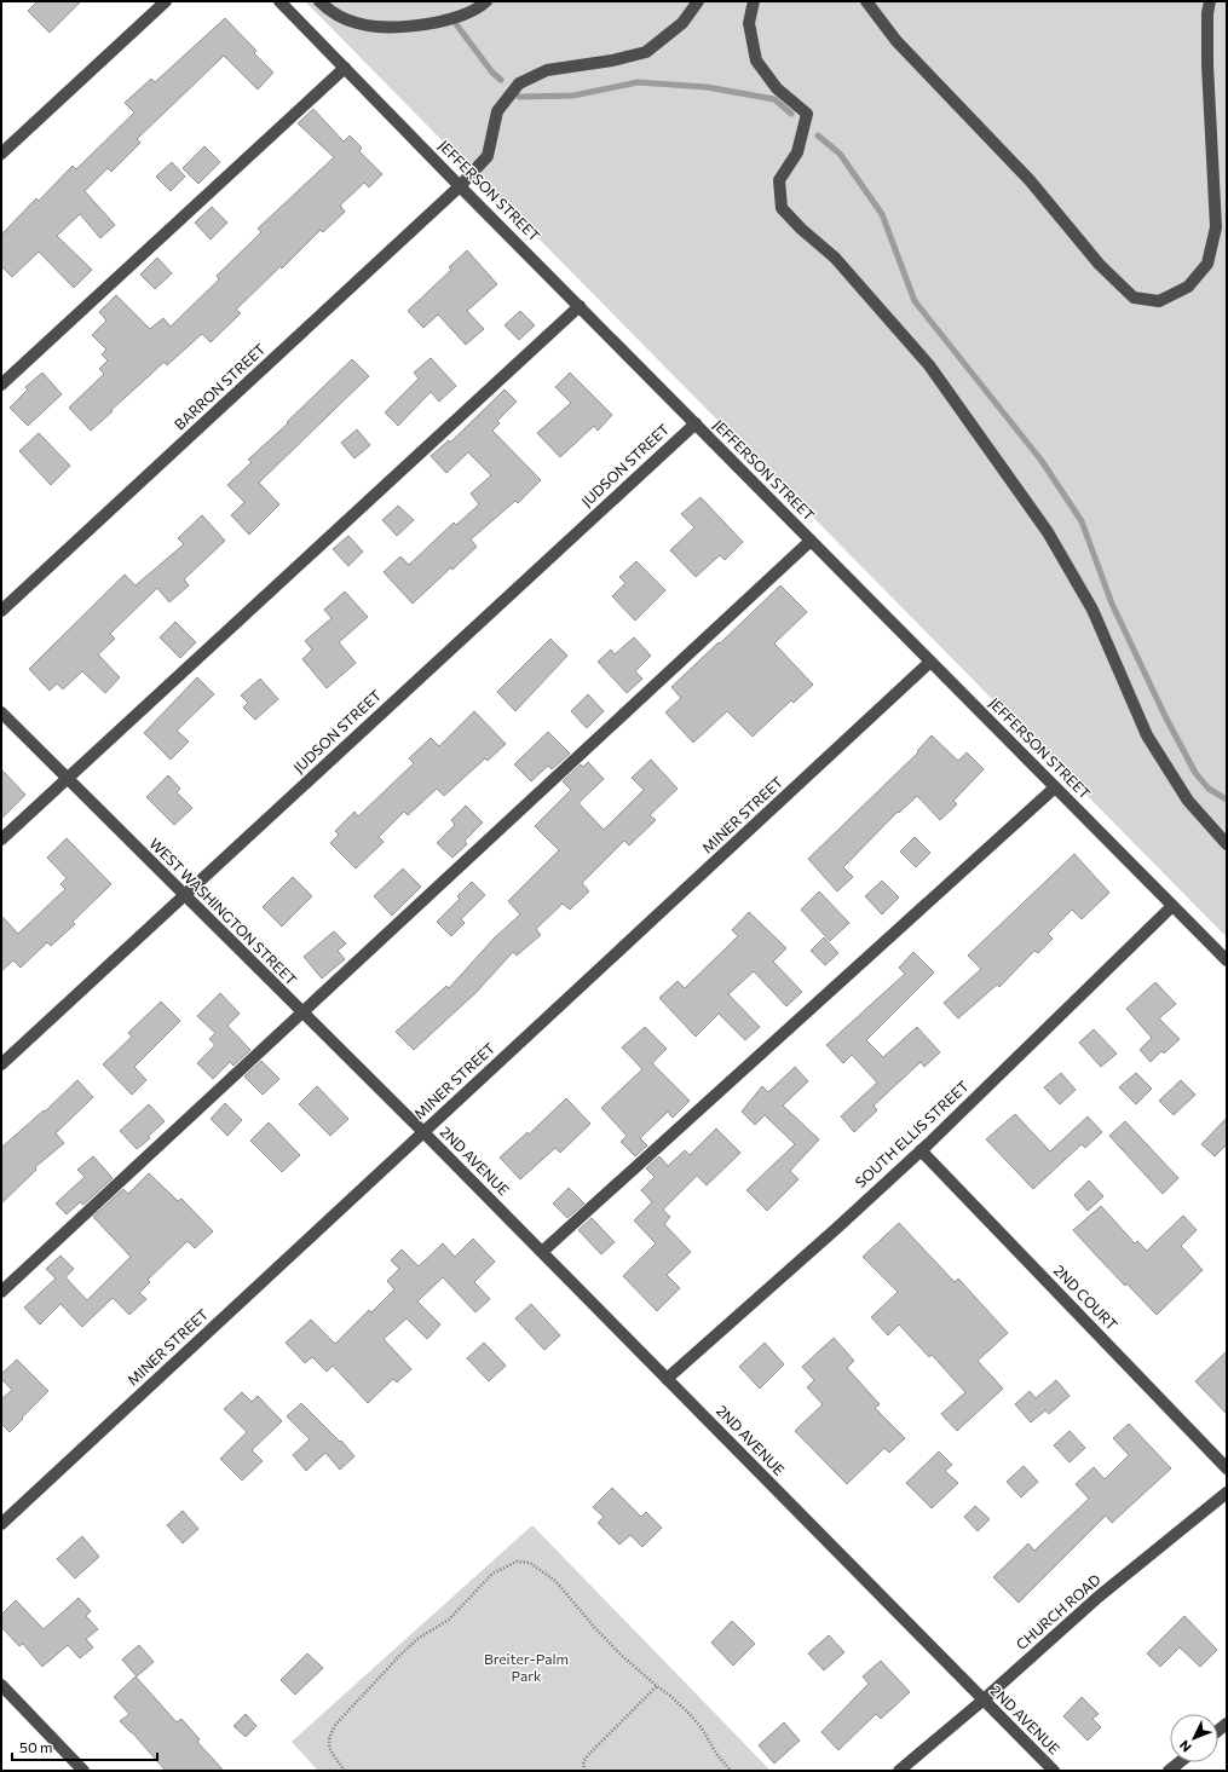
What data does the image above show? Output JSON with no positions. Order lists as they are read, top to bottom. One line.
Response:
{"streets":{"street":["JEFFERSON STREET","BARRON STREET","JUDSON STREET","MINER STREET","WEST WASHINGTON STREET","SOUTH ELLIS STREET","2ND AVENUE","2ND COURT","CHURCH ROAD"]},"crossings":[["JEFFERSON STREET","BARRON STREET"],["JEFFERSON STREET","JUDSON STREET"],["JEFFERSON STREET","MINER STREET"],["JEFFERSON STREET","SOUTH ELLIS STREET"],["JUDSON STREET","WEST WASHINGTON STREET"],["MINER STREET","WEST WASHINGTON STREET"],["MINER STREET","2ND AVENUE"],["WEST WASHINGTON STREET","2ND AVENUE"],["SOUTH ELLIS STREET","2ND AVENUE"],["SOUTH ELLIS STREET","2ND COURT"],["2ND AVENUE","CHURCH ROAD"]],"parks":["Breiter-Palm Park"],"scale_bar":"50 m","north":"bottom left"}
